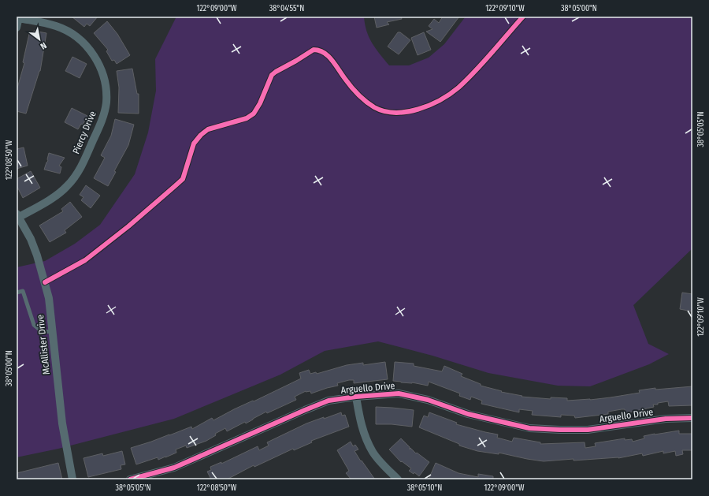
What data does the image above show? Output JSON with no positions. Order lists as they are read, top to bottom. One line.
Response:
{"streets":{"street":["Piercy Drive","McAllister Drive","Arguello Drive"]},"crossings":[["Piercy Drive","McAllister Drive"]],"north":"bottom right","coordinates":["122°09'00\"W","38°04'55\"N","122°09'10\"W","38°05'00\"N","38°05'05\"N","122°08'50\"W","38°05'10\"N"]}
